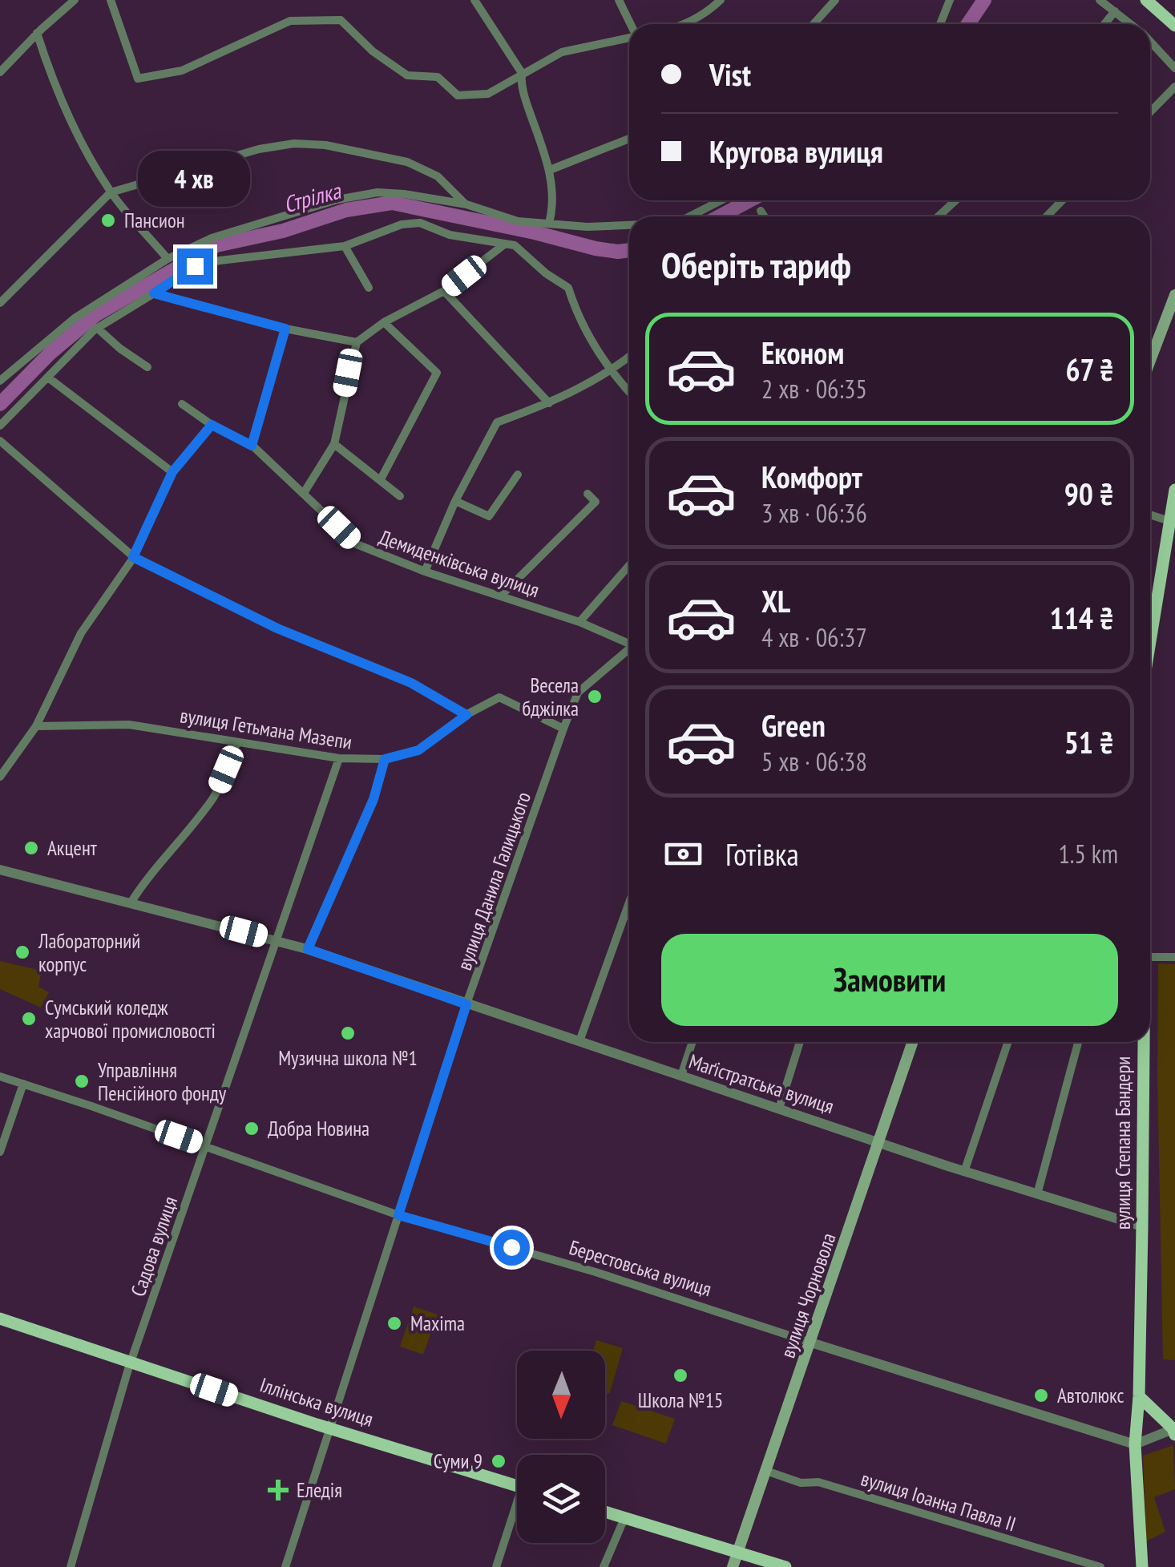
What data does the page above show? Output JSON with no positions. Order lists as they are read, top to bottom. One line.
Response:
{"streets":{"main road":["вулиця Степана Бандери","вулиця Чорновола","Іллінська вулиця"],"street":["Демиденківська вулиця","вулиця Гетьмана Мазепи","вулиця Данила Галицького","Маґістратська вулиця","Садова вулиця","Берестовська вулиця","вулиця Іоанна Павла II"]},"crossings":[["вулиця Гетьмана Мазепи","вулиця Данила Галицького"],["вулиця Гетьмана Мазепи","Садова вулиця"],["вулиця Данила Галицького","Маґістратська вулиця"],["вулиця Данила Галицького","Берестовська вулиця"],["вулиця Данила Галицького","Іллінська вулиця"],["Маґістратська вулиця","вулиця Степана Бандери"],["Маґістратська вулиця","Садова вулиця"],["Маґістратська вулиця","вулиця Чорновола"],["вулиця Степана Бандери","Берестовська вулиця"],["Садова вулиця","Берестовська вулиця"],["Садова вулиця","Іллінська вулиця"],["Берестовська вулиця","вулиця Чорновола"],["вулиця Чорновола","вулиця Іоанна Павла II"]],"water":["Стрілка"],"places":{"other":["Пансион","Весела бджілка","Акцент","Лабораторний корпус","Сумський коледж харчової промисловості","Музична школа №1","Управління Пенсійного фонду","Добра Новина","Maxima","Школа №15","Автолюкс","Суми 9"],"health":["Еледія"]},"north":"bottom","page":{"banner":["Vist","Кругова вулиця"],"bubble":"4 хв","heading":"Оберіть тариф","list":[{"name":"Економ","note":"2 хв · 06:35","value":"67 ₴"},{"name":"Комфорт","note":"3 хв · 06:36","value":"90 ₴"},{"name":"XL","note":"4 хв · 06:37","value":"114 ₴"},{"name":"Green","note":"5 хв · 06:38","value":"51 ₴"}],"pay":["Готівка","1.5 km"],"buttons":"Замовити"}}
